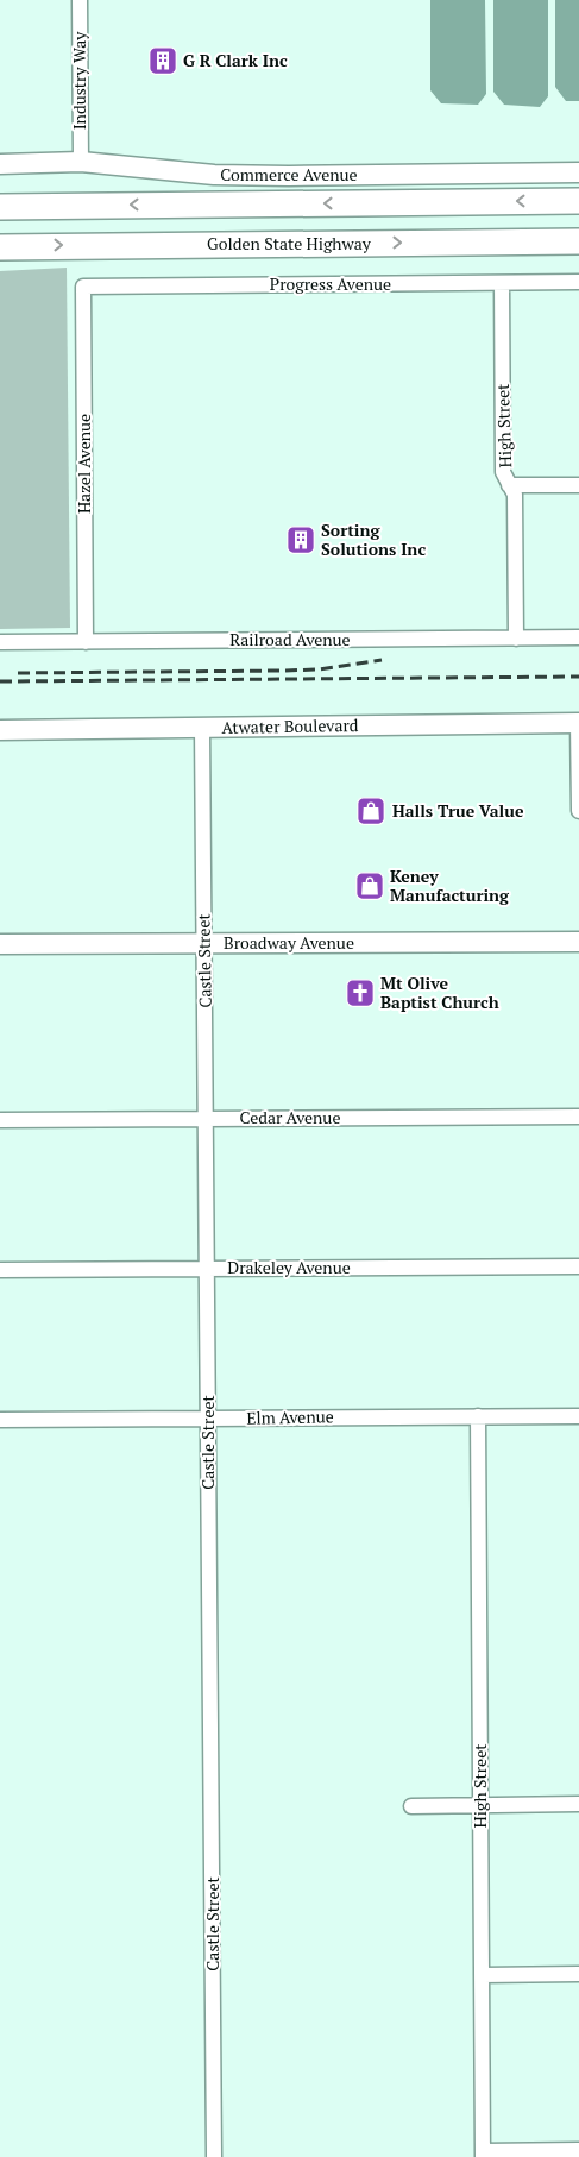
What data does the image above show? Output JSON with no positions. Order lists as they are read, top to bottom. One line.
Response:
{"streets":{"highway":["Golden State Highway"],"street":["Industry Way","Commerce Avenue","Progress Avenue","High Street","Hazel Avenue","Railroad Avenue","Atwater Boulevard","Broadway Avenue","Castle Street","Cedar Avenue","Drakeley Avenue","Elm Avenue"]},"crossings":[["Industry Way","Commerce Avenue"],["Progress Avenue","High Street"],["Progress Avenue","Hazel Avenue"],["High Street","Railroad Avenue"],["High Street","Elm Avenue"],["Hazel Avenue","Railroad Avenue"],["Atwater Boulevard","Castle Street"],["Broadway Avenue","Castle Street"],["Castle Street","Cedar Avenue"],["Castle Street","Drakeley Avenue"],["Castle Street","Elm Avenue"]],"places":{"building":["G R Clark Inc","Sorting Solutions Inc"],"shop":["Halls True Value","Keney Manufacturing"],"church":["Mt Olive Baptist Church"]}}
